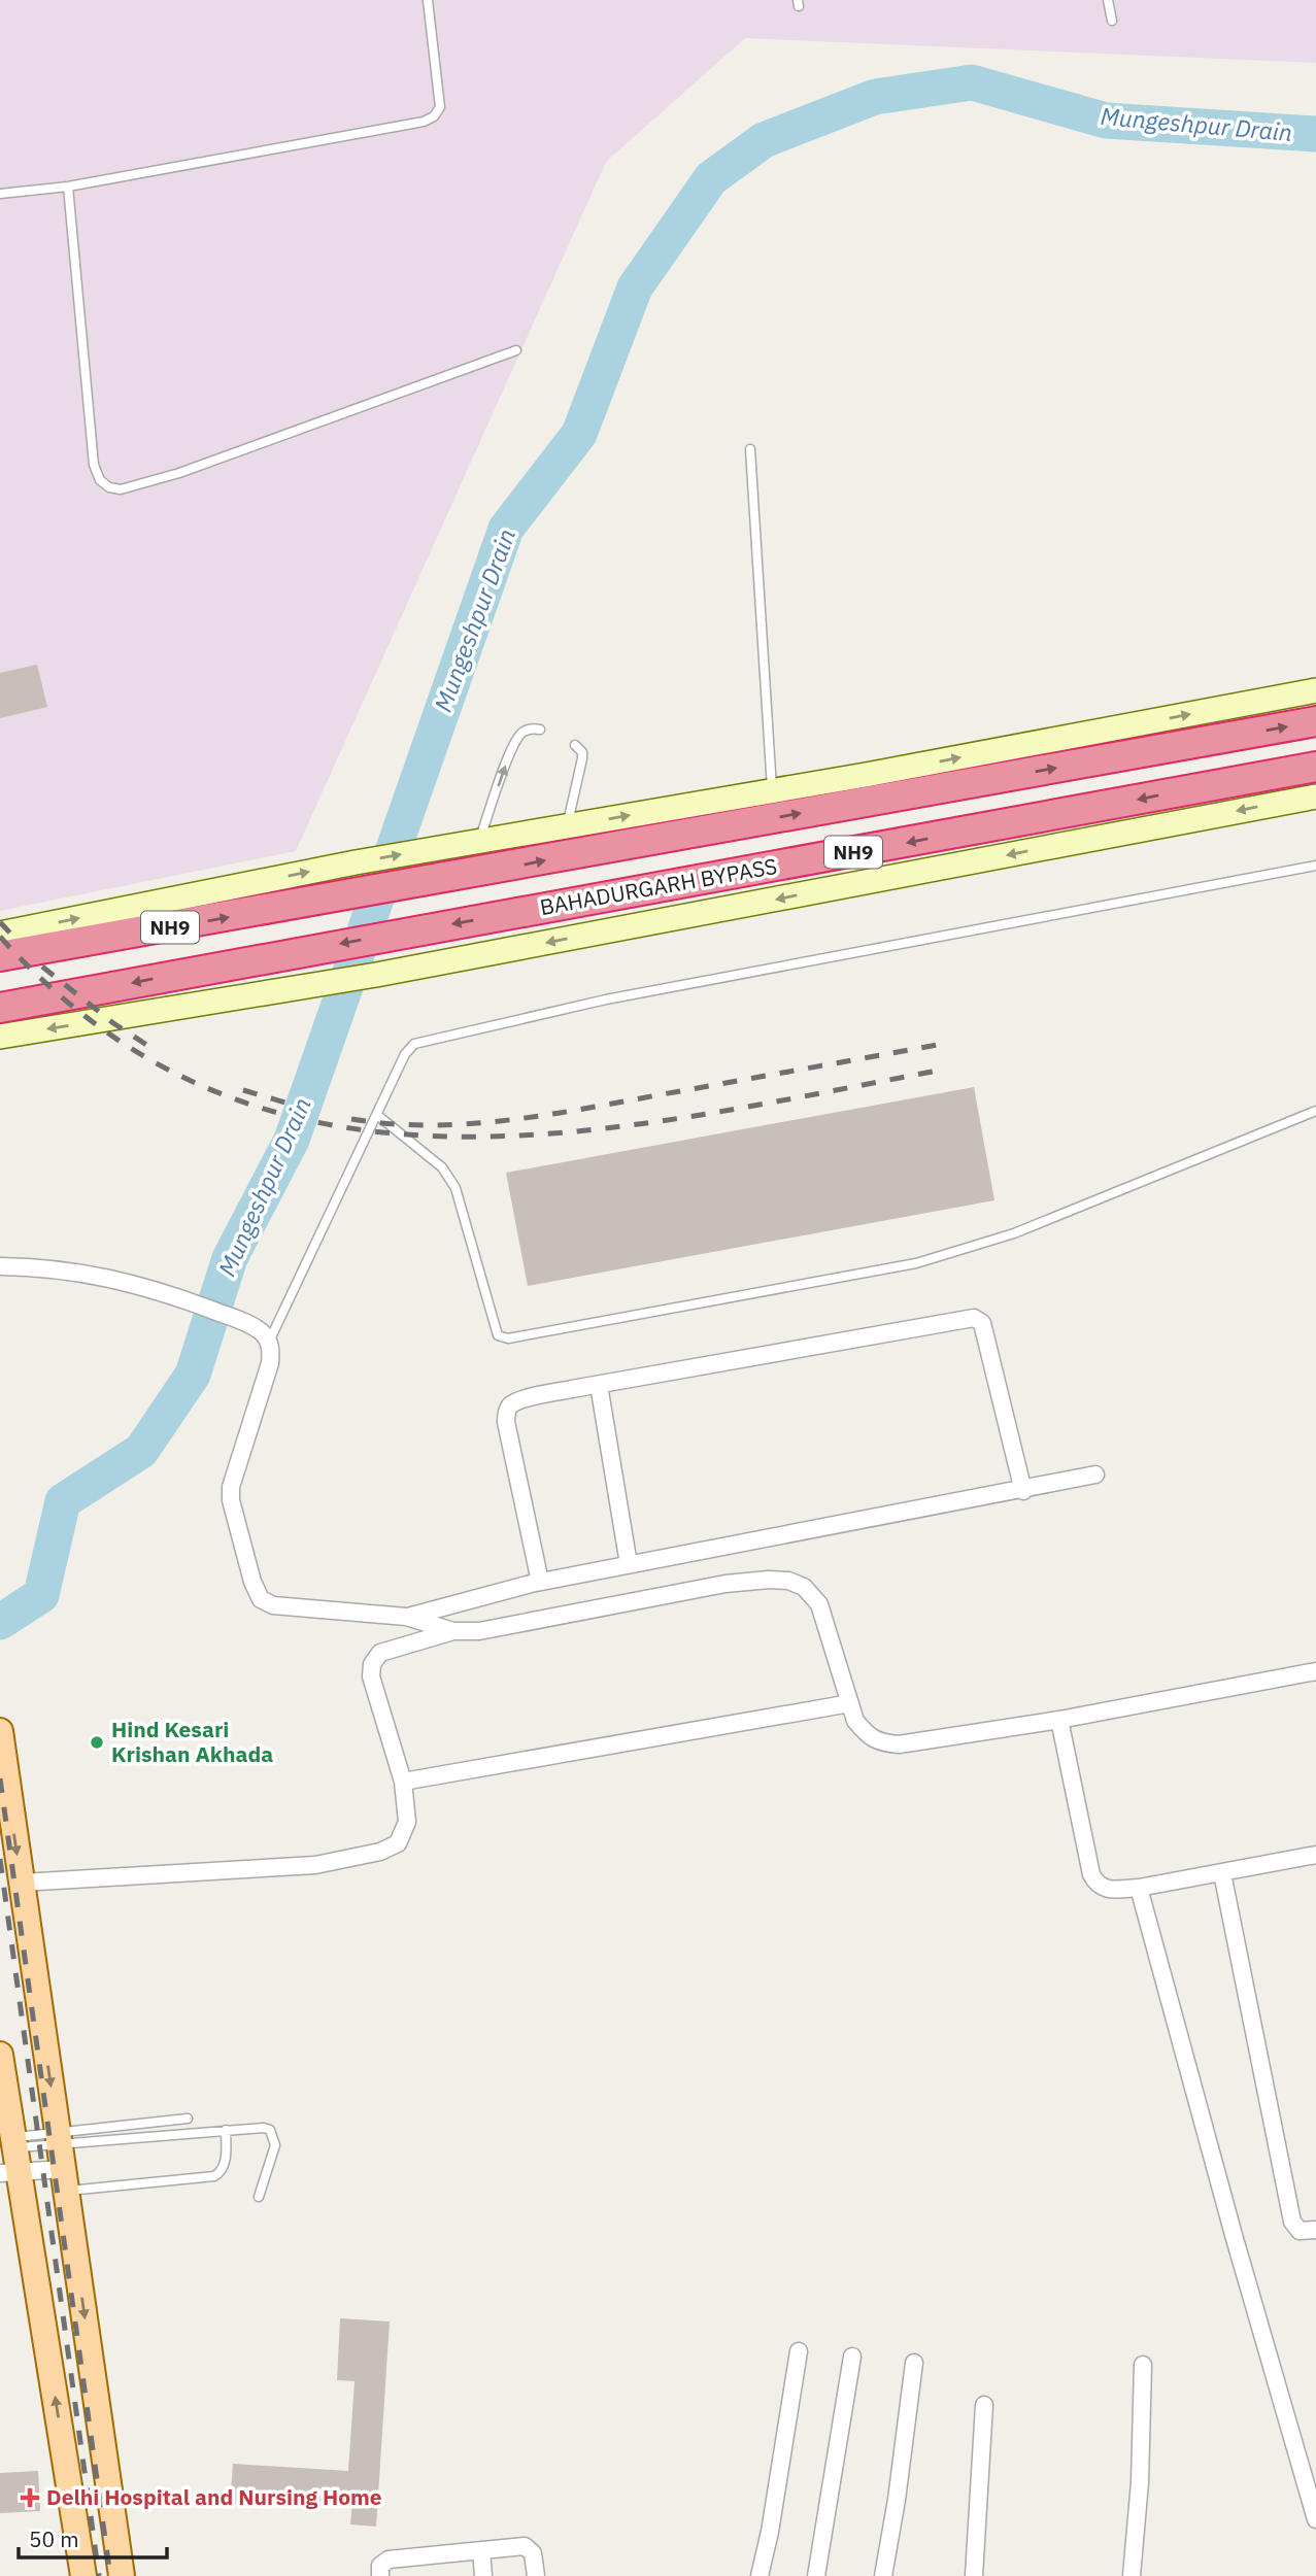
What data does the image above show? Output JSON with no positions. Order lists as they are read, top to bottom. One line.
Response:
{"streets":{"highway":["NH9","BAHADURGARH BYPASS"]},"water":["Mungeshpur Drain"],"places":{"other":["Hind Kesari Krishan Akhada"],"health":["Delhi Hospital and Nursing Home"]},"scale_bar":"50 m"}
